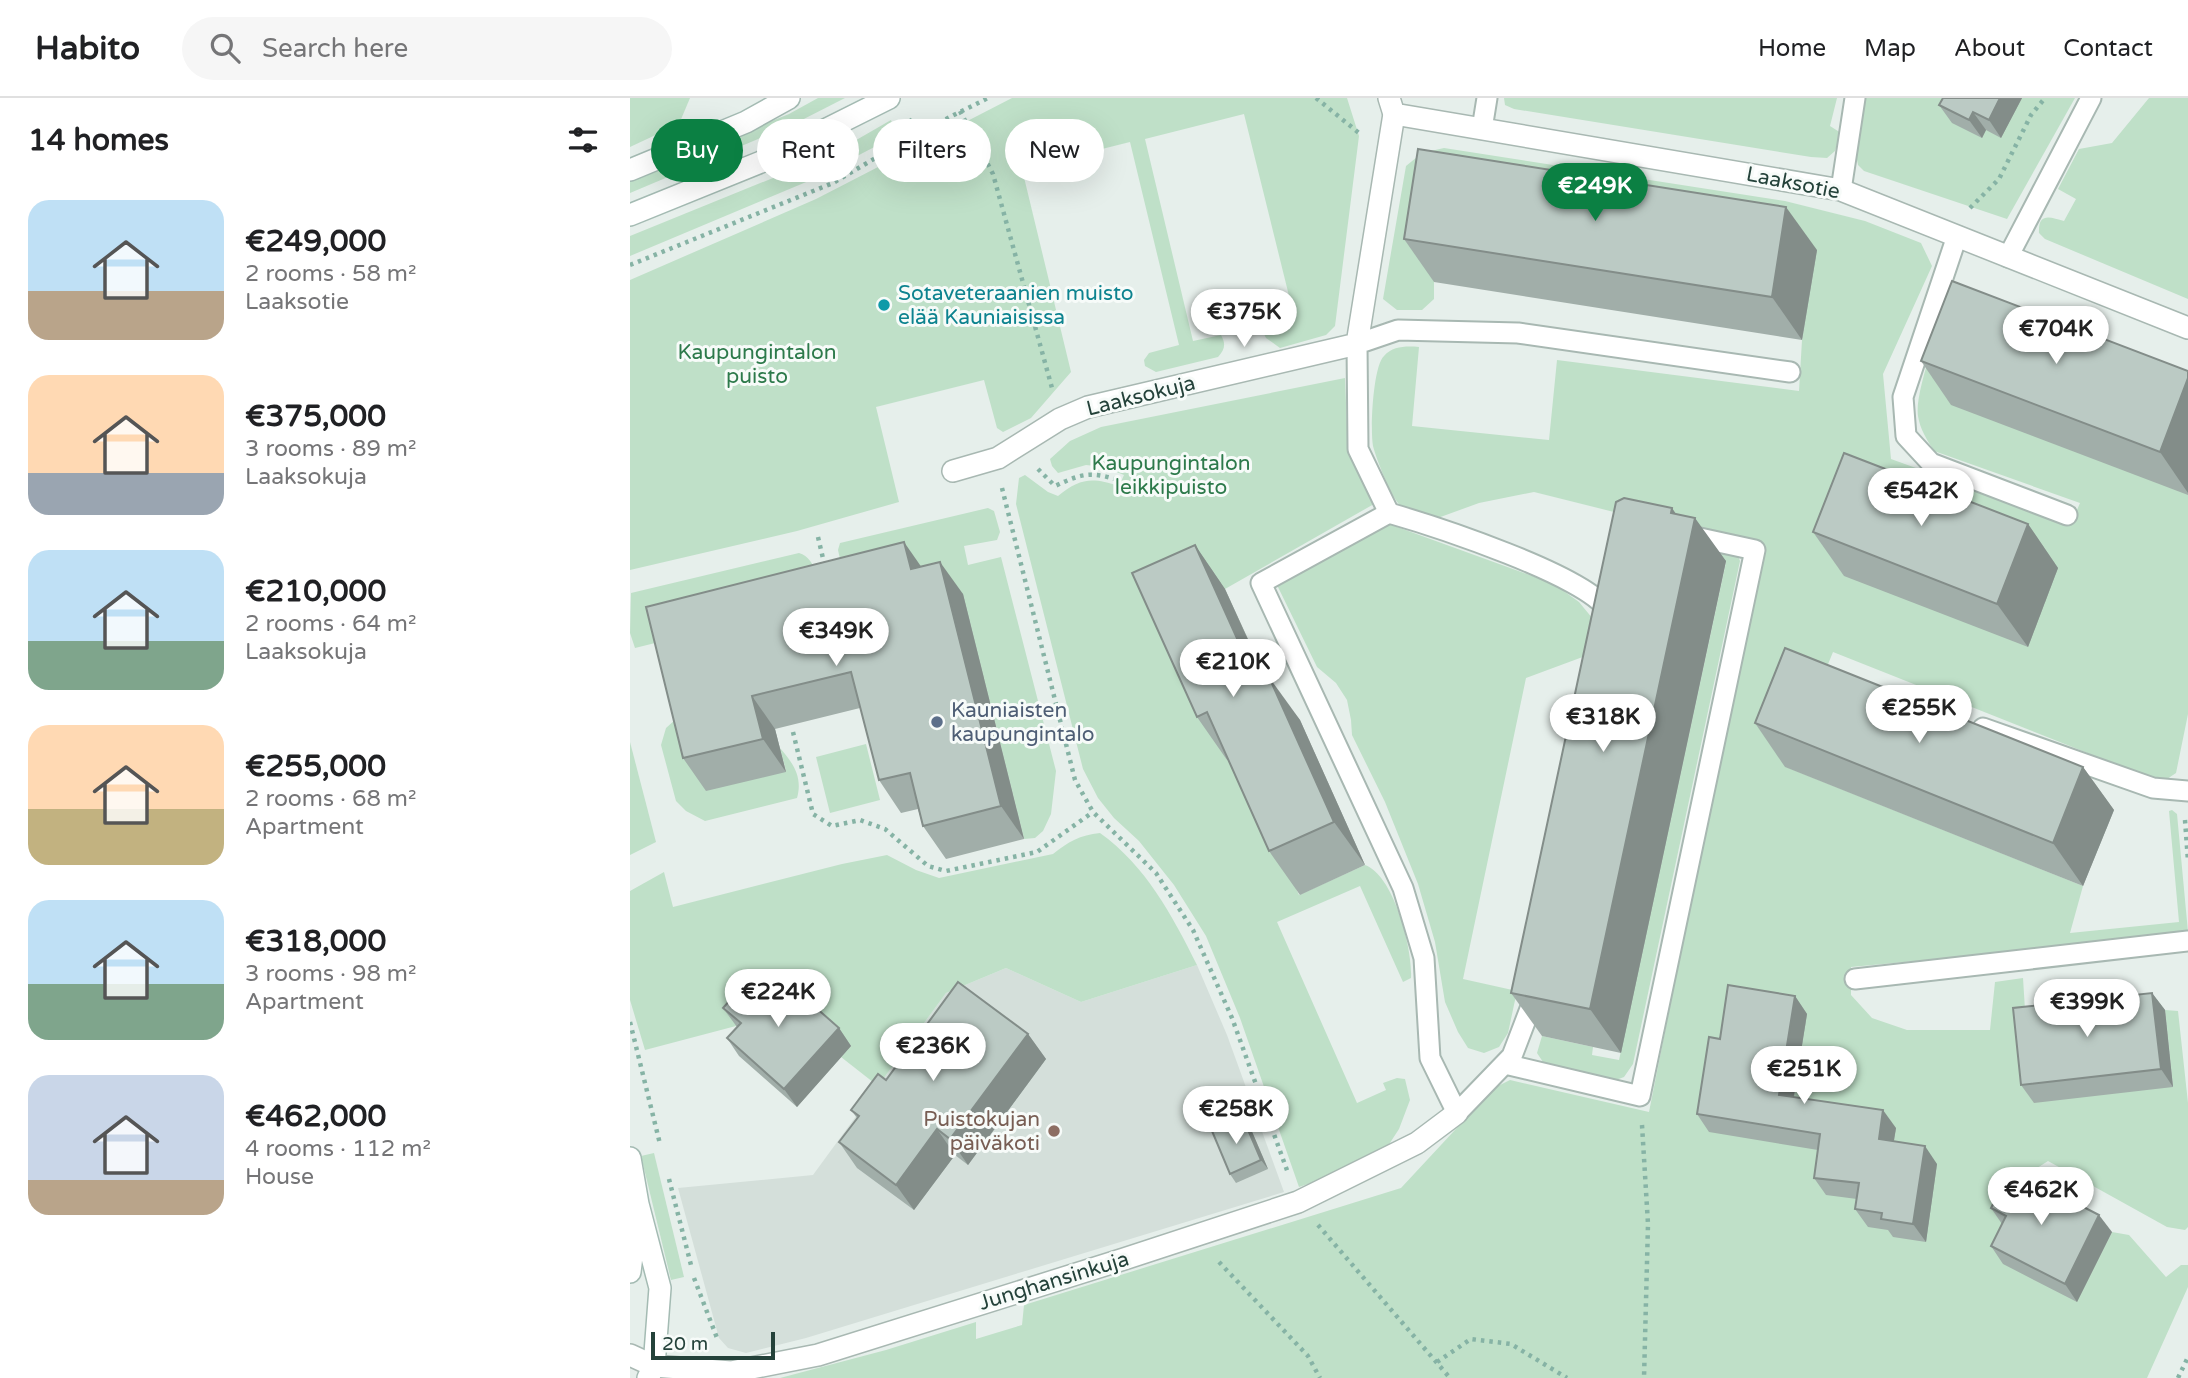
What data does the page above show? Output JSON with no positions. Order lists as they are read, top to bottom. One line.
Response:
{"streets":{"street":["Laaksotie","Laaksokuja","Junghansinkuja"]},"parks":["Kaupungintalon puisto","Kaupungintalon leikkipuisto"],"places":["Sotaveteraanien muisto elää Kauniaisissa","Kauniaisten kaupungintalo","Puistokujan päiväkoti"],"scale_bar":"20 m","page":{"header":"Habito","search":"Search here","nav":["Home","Map","About","Contact"],"heading":"14 homes","chip":["Buy","Rent","Filters","New"],"price":["€249K","€375K","€704K","€542K","€349K","€210K","€255K","€318K","€224K","€399K","€236K","€251K","€258K","€462K"],"list":[{"name":"€249,000","note":"2 rooms · 58 m² · Laaksotie"},{"name":"€375,000","note":"3 rooms · 89 m² · Laaksokuja"},{"name":"€210,000","note":"2 rooms · 64 m² · Laaksokuja"},{"name":"€255,000","note":"2 rooms · 68 m² · Apartment"},{"name":"€318,000","note":"3 rooms · 98 m² · Apartment"},{"name":"€462,000","note":"4 rooms · 112 m² · House"}],"scale":"20 m"}}
